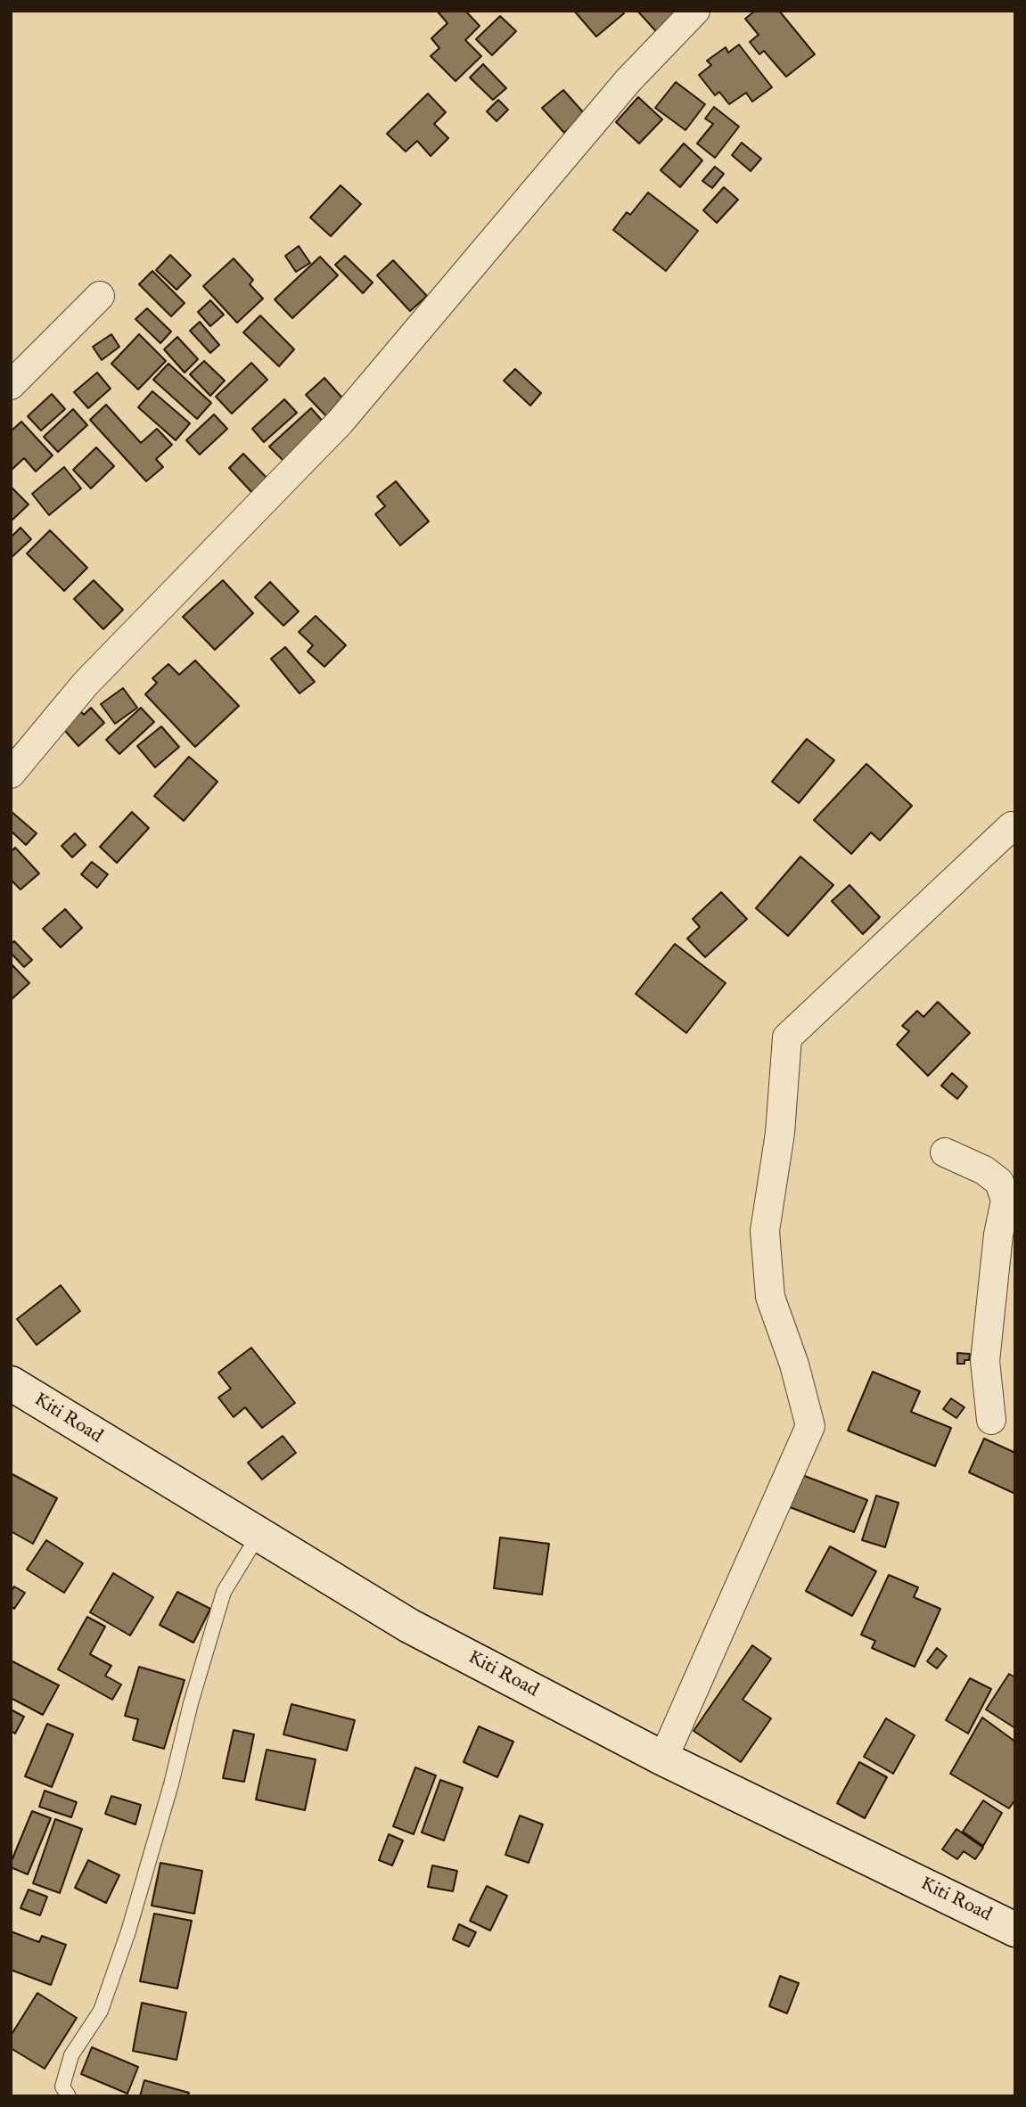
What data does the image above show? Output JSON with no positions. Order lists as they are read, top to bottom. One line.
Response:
{"streets":{"street":["Kiti Road"]}}
